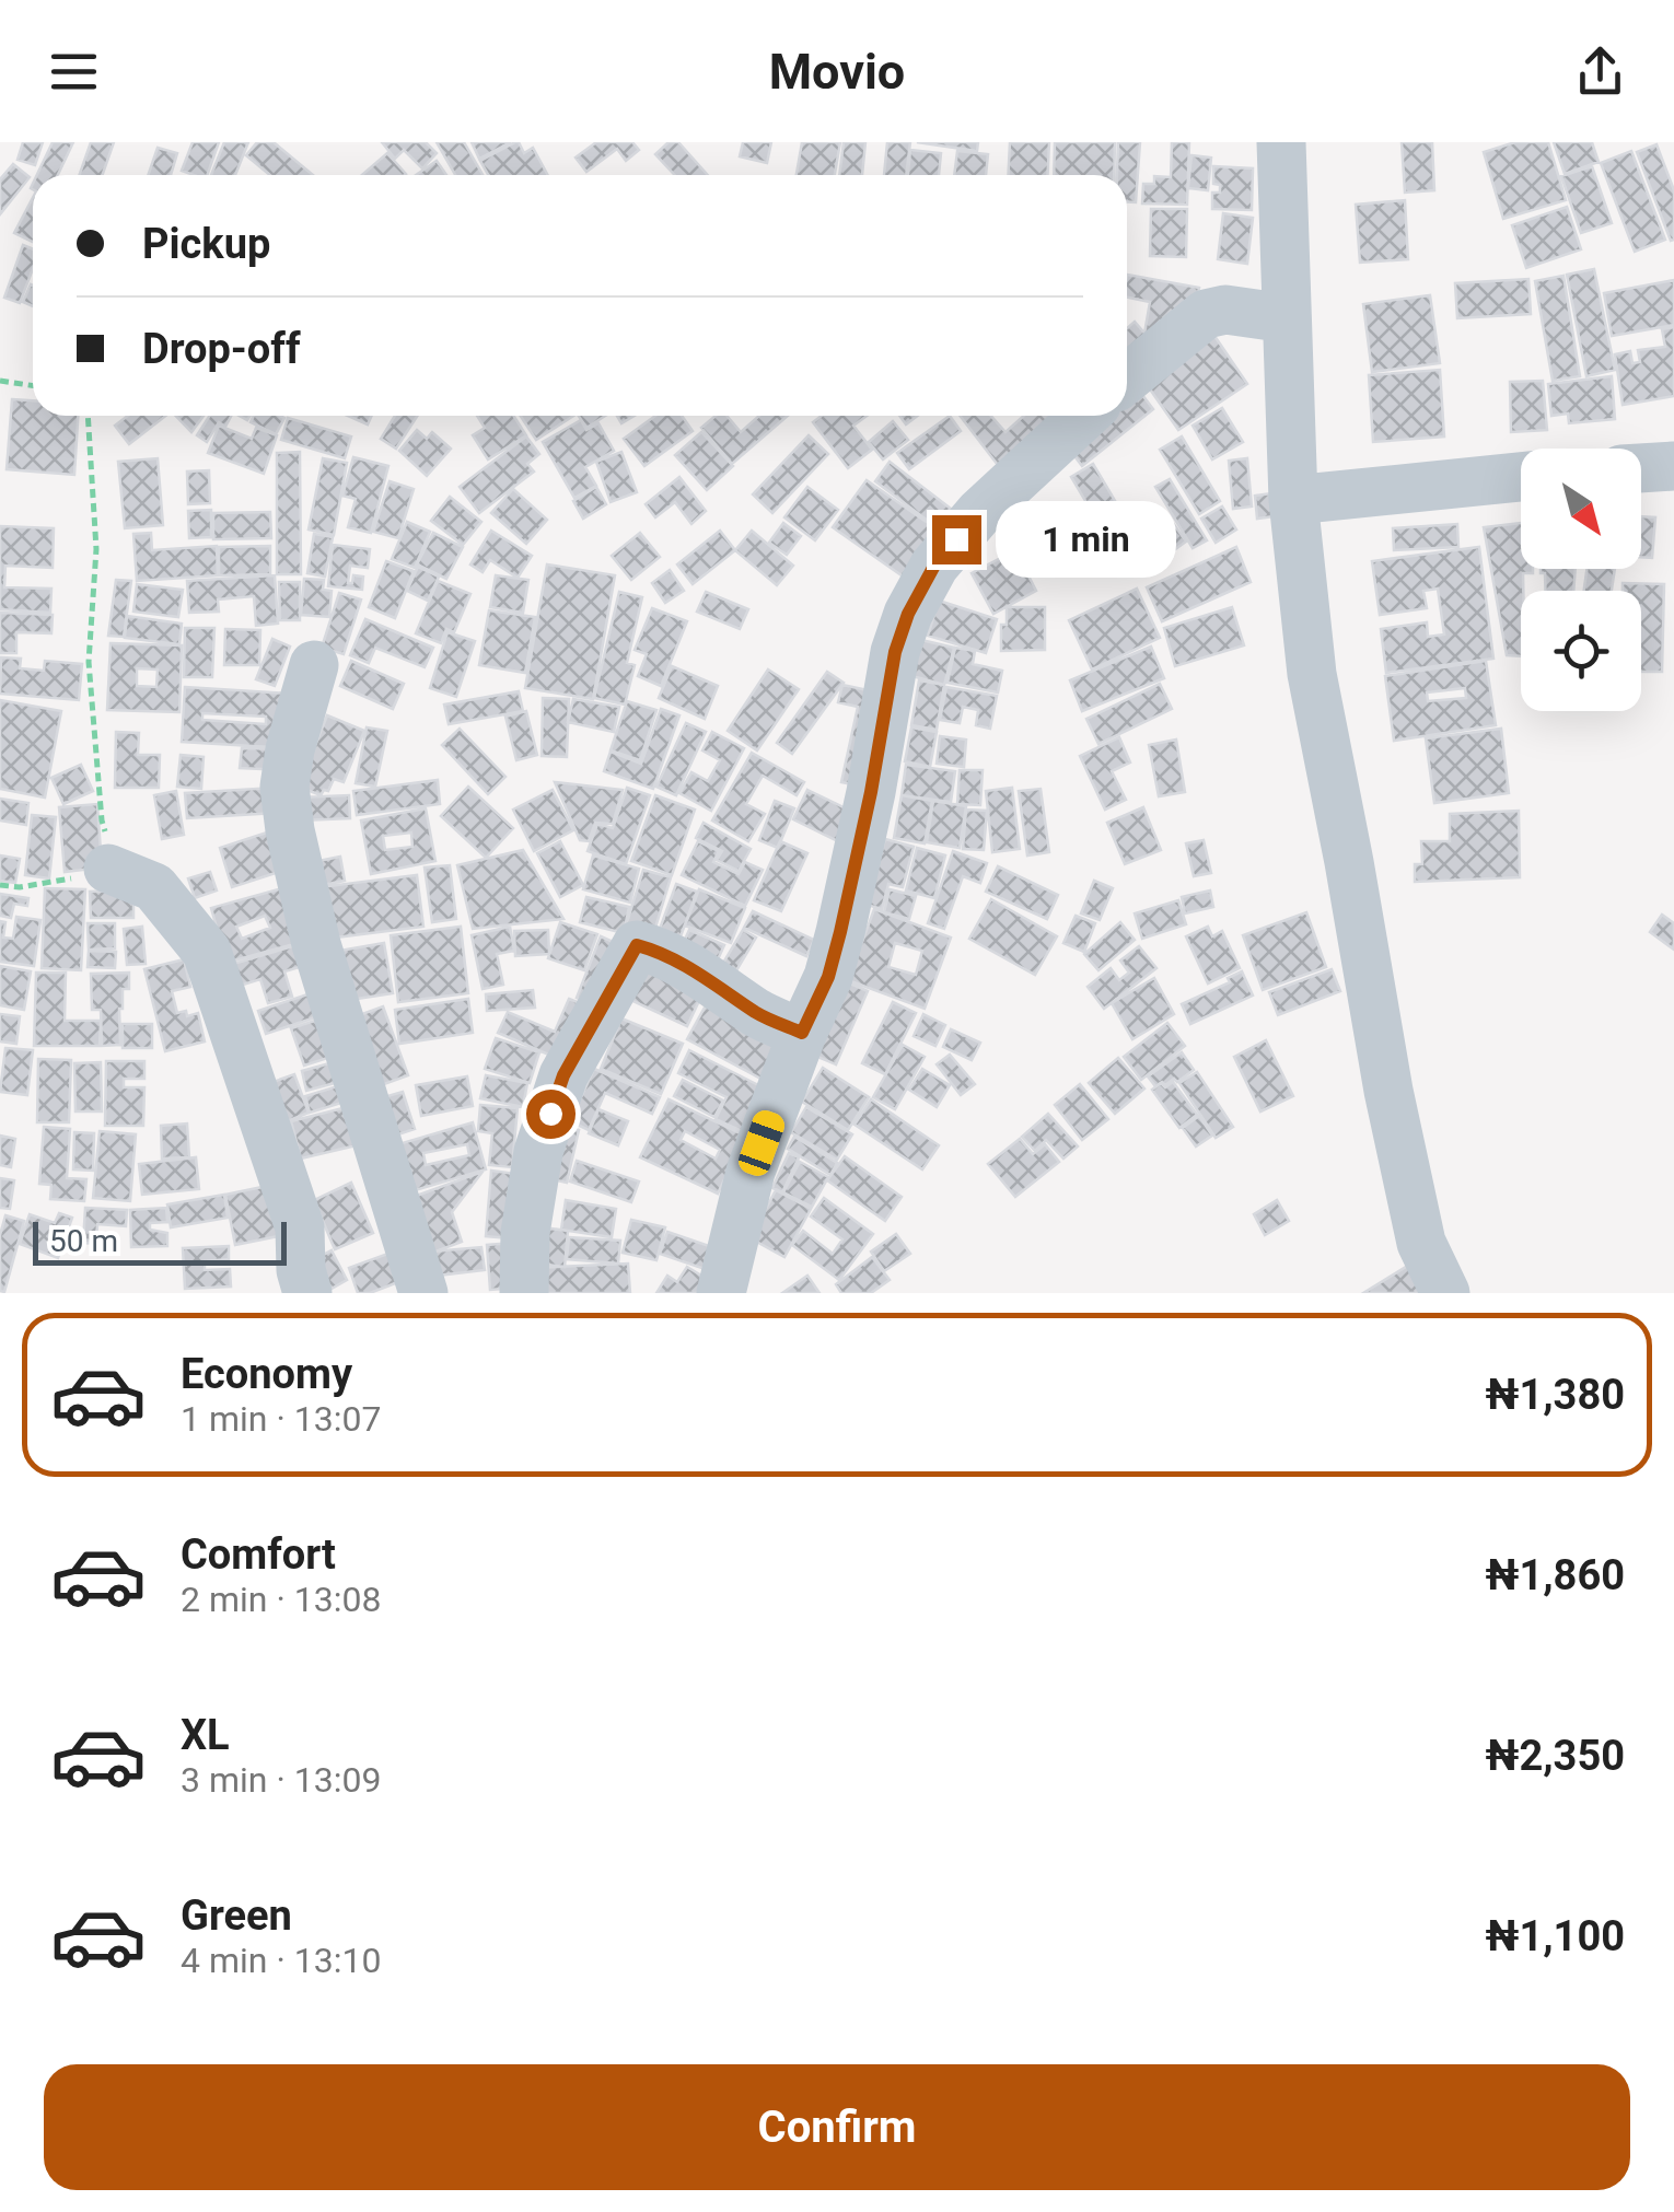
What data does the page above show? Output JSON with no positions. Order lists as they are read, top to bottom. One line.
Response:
{"scale_bar":"50 m","north":"bottom right","page":{"header":"Movio","banner":["Pickup","Drop-off"],"bubble":"1 min","scale":"50 m","list":[{"name":"Economy","note":"1 min · 13:07","value":"₦1,380"},{"name":"Comfort","note":"2 min · 13:08","value":"₦1,860"},{"name":"XL","note":"3 min · 13:09","value":"₦2,350"},{"name":"Green","note":"4 min · 13:10","value":"₦1,100"}],"buttons":"Confirm"}}
